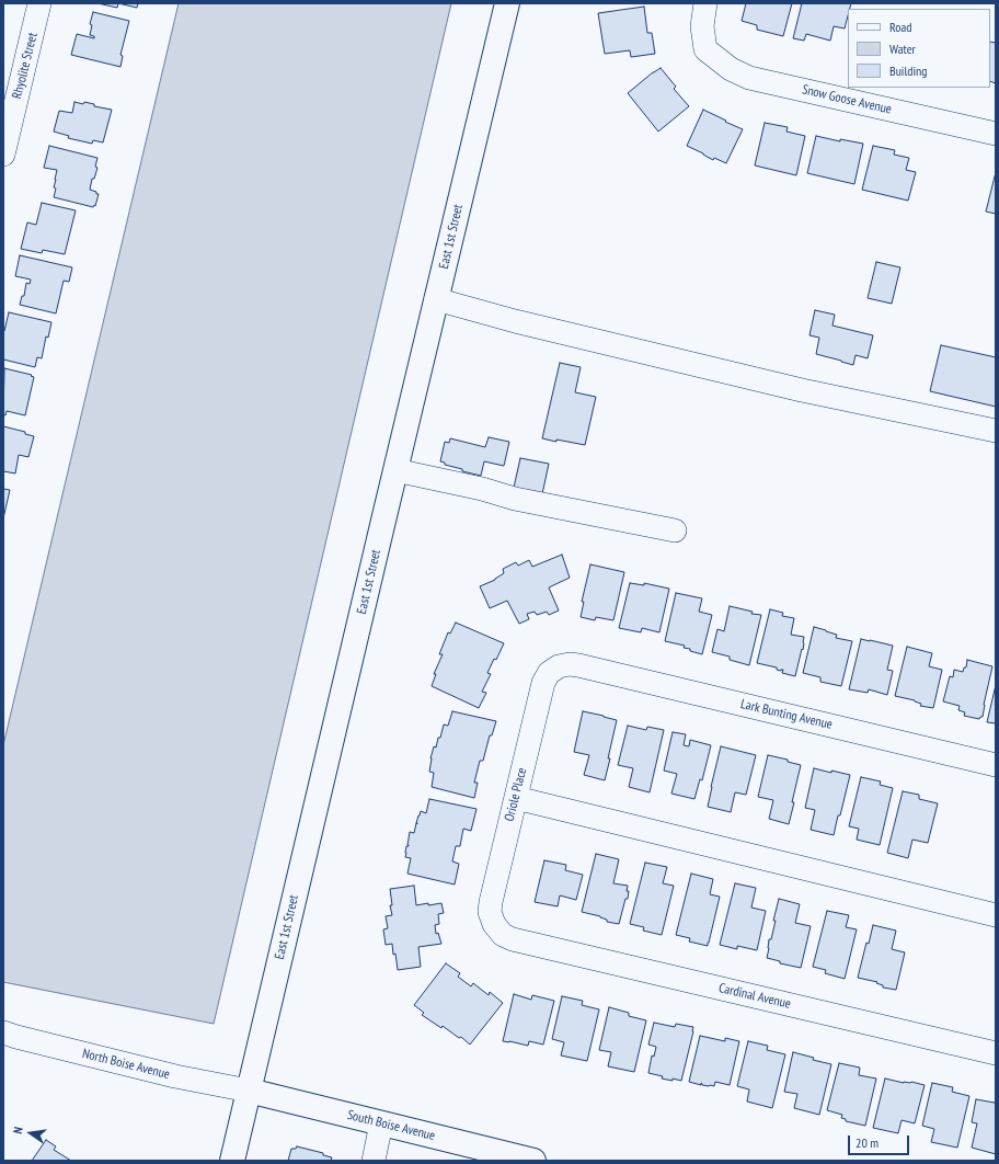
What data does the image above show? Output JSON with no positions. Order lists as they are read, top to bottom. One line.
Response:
{"streets":{"main road":["East 1st Street","South Boise Avenue"],"street":["Rhyolite Street","Snow Goose Avenue","Lark Bunting Avenue","Oriole Place","Cardinal Avenue","North Boise Avenue"]},"crossings":[["East 1st Street","North Boise Avenue"],["East 1st Street","South Boise Avenue"],["Lark Bunting Avenue","Oriole Place"],["Oriole Place","Cardinal Avenue"],["North Boise Avenue","South Boise Avenue"]],"legend":["Road","Water","Building"],"scale_bar":"20 m","north":"left"}
